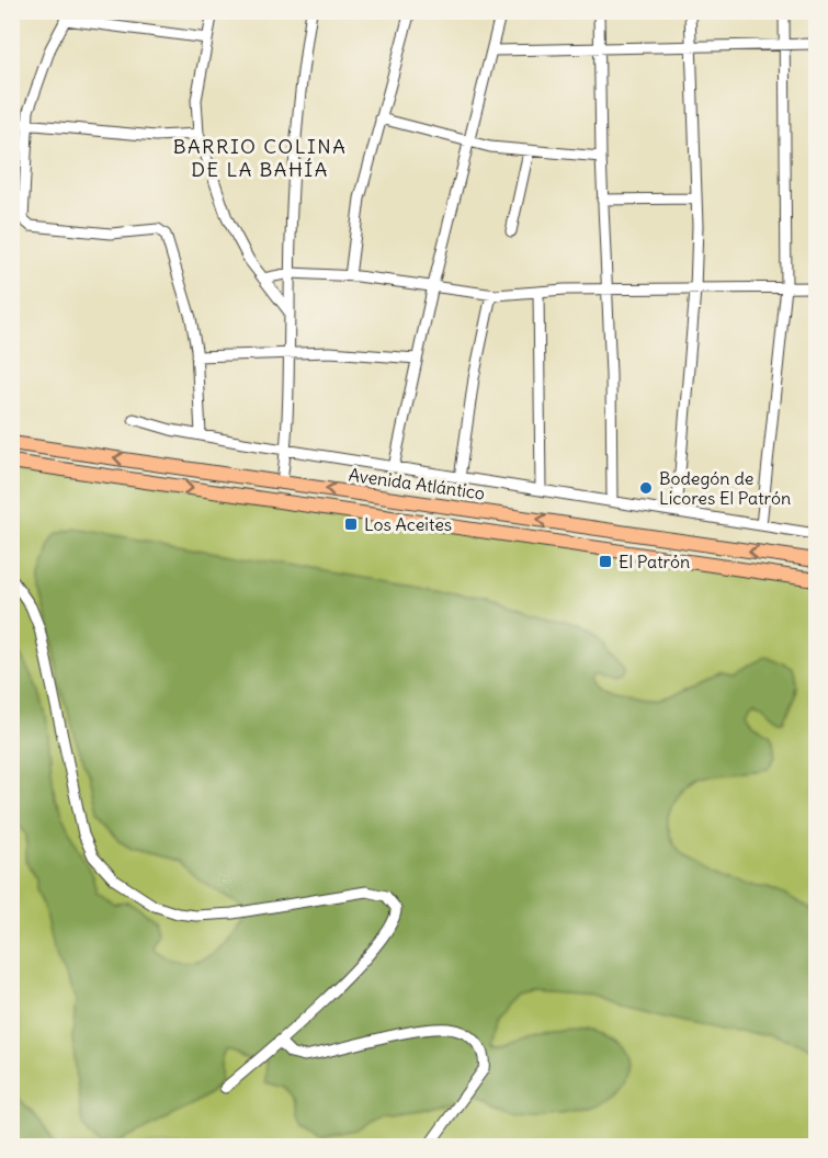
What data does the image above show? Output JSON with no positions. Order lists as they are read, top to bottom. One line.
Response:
{"streets":{"main road":["Avenida Atlántico"]},"districts":["BARRIO COLINA DE LA BAHÍA"],"places":{"other":["Bodegón de Licores El Patrón"],"transit":["Los Aceites","El Patrón"]}}
